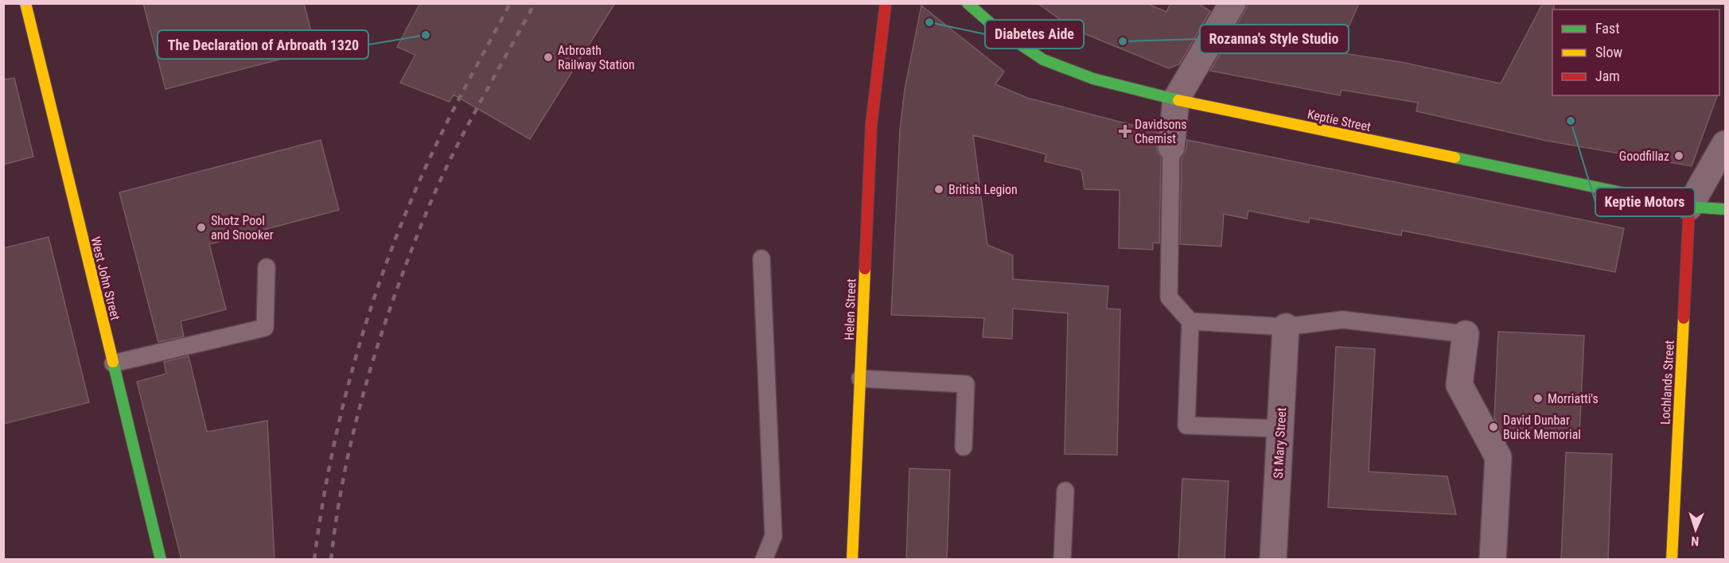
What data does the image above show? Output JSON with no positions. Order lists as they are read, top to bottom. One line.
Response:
{"streets":{"main road":["Keptie Street","West John Street","Helen Street","Lochlands Street"],"street":["St Mary Street"]},"crossings":[["Keptie Street","Lochlands Street"]],"places":{"other":["Diabetes Aide","The Declaration of Arbroath 1320","Rozanna's Style Studio","Arbroath Railway Station","Keptie Motors","Goodfillaz","British Legion","Shotz Pool and Snooker","Morriatti's","David Dunbar Buick Memorial"],"health":["Davidsons Chemist"]},"legend":["Fast","Slow","Jam"],"north":"bottom"}
